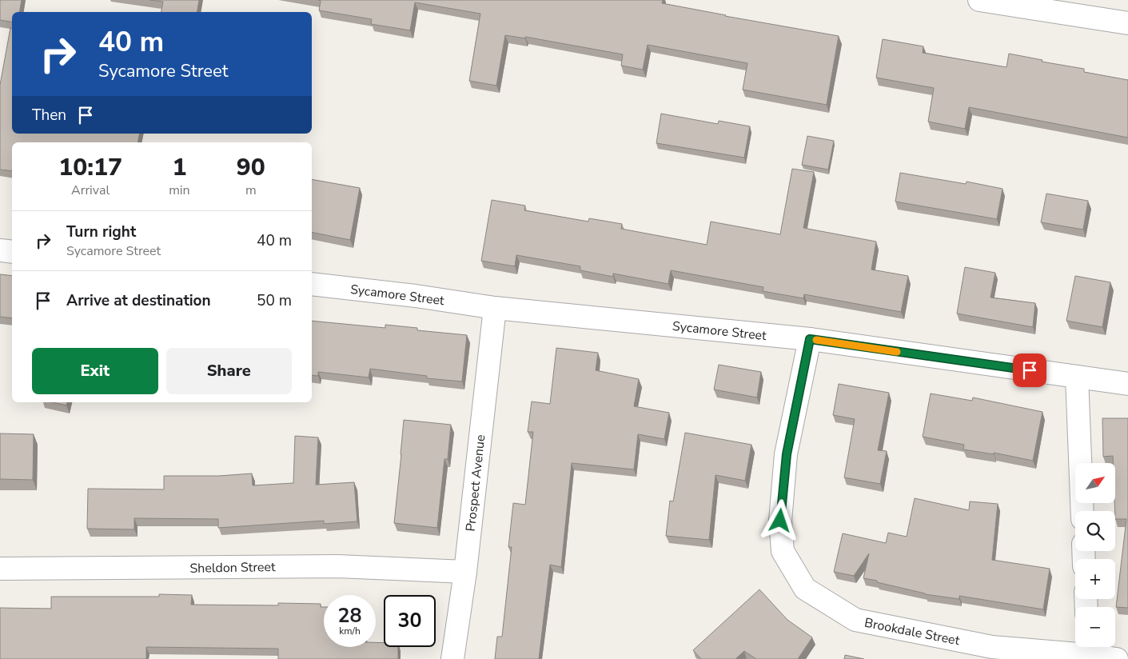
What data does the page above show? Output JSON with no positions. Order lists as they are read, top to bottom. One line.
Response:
{"streets":{"street":["Sycamore Street","Prospect Avenue","Sheldon Street","Brookdale Street"]},"crossings":[["Sycamore Street","Prospect Avenue"],["Sycamore Street","Brookdale Street"],["Prospect Avenue","Sheldon Street"]],"north":"top right","page":{"turn":["40 m","Sycamore Street"],"then":"Then","eta":["10:17","Arrival","1","min","90","m"],"list":[{"name":"Turn right","note":"Sycamore Street","value":"40 m"},{"name":"Arrive at destination","value":"50 m"}],"buttons":["Exit","Share"],"map_buttons":["+","−"],"speed":"28 km/h","limit":"30"}}
